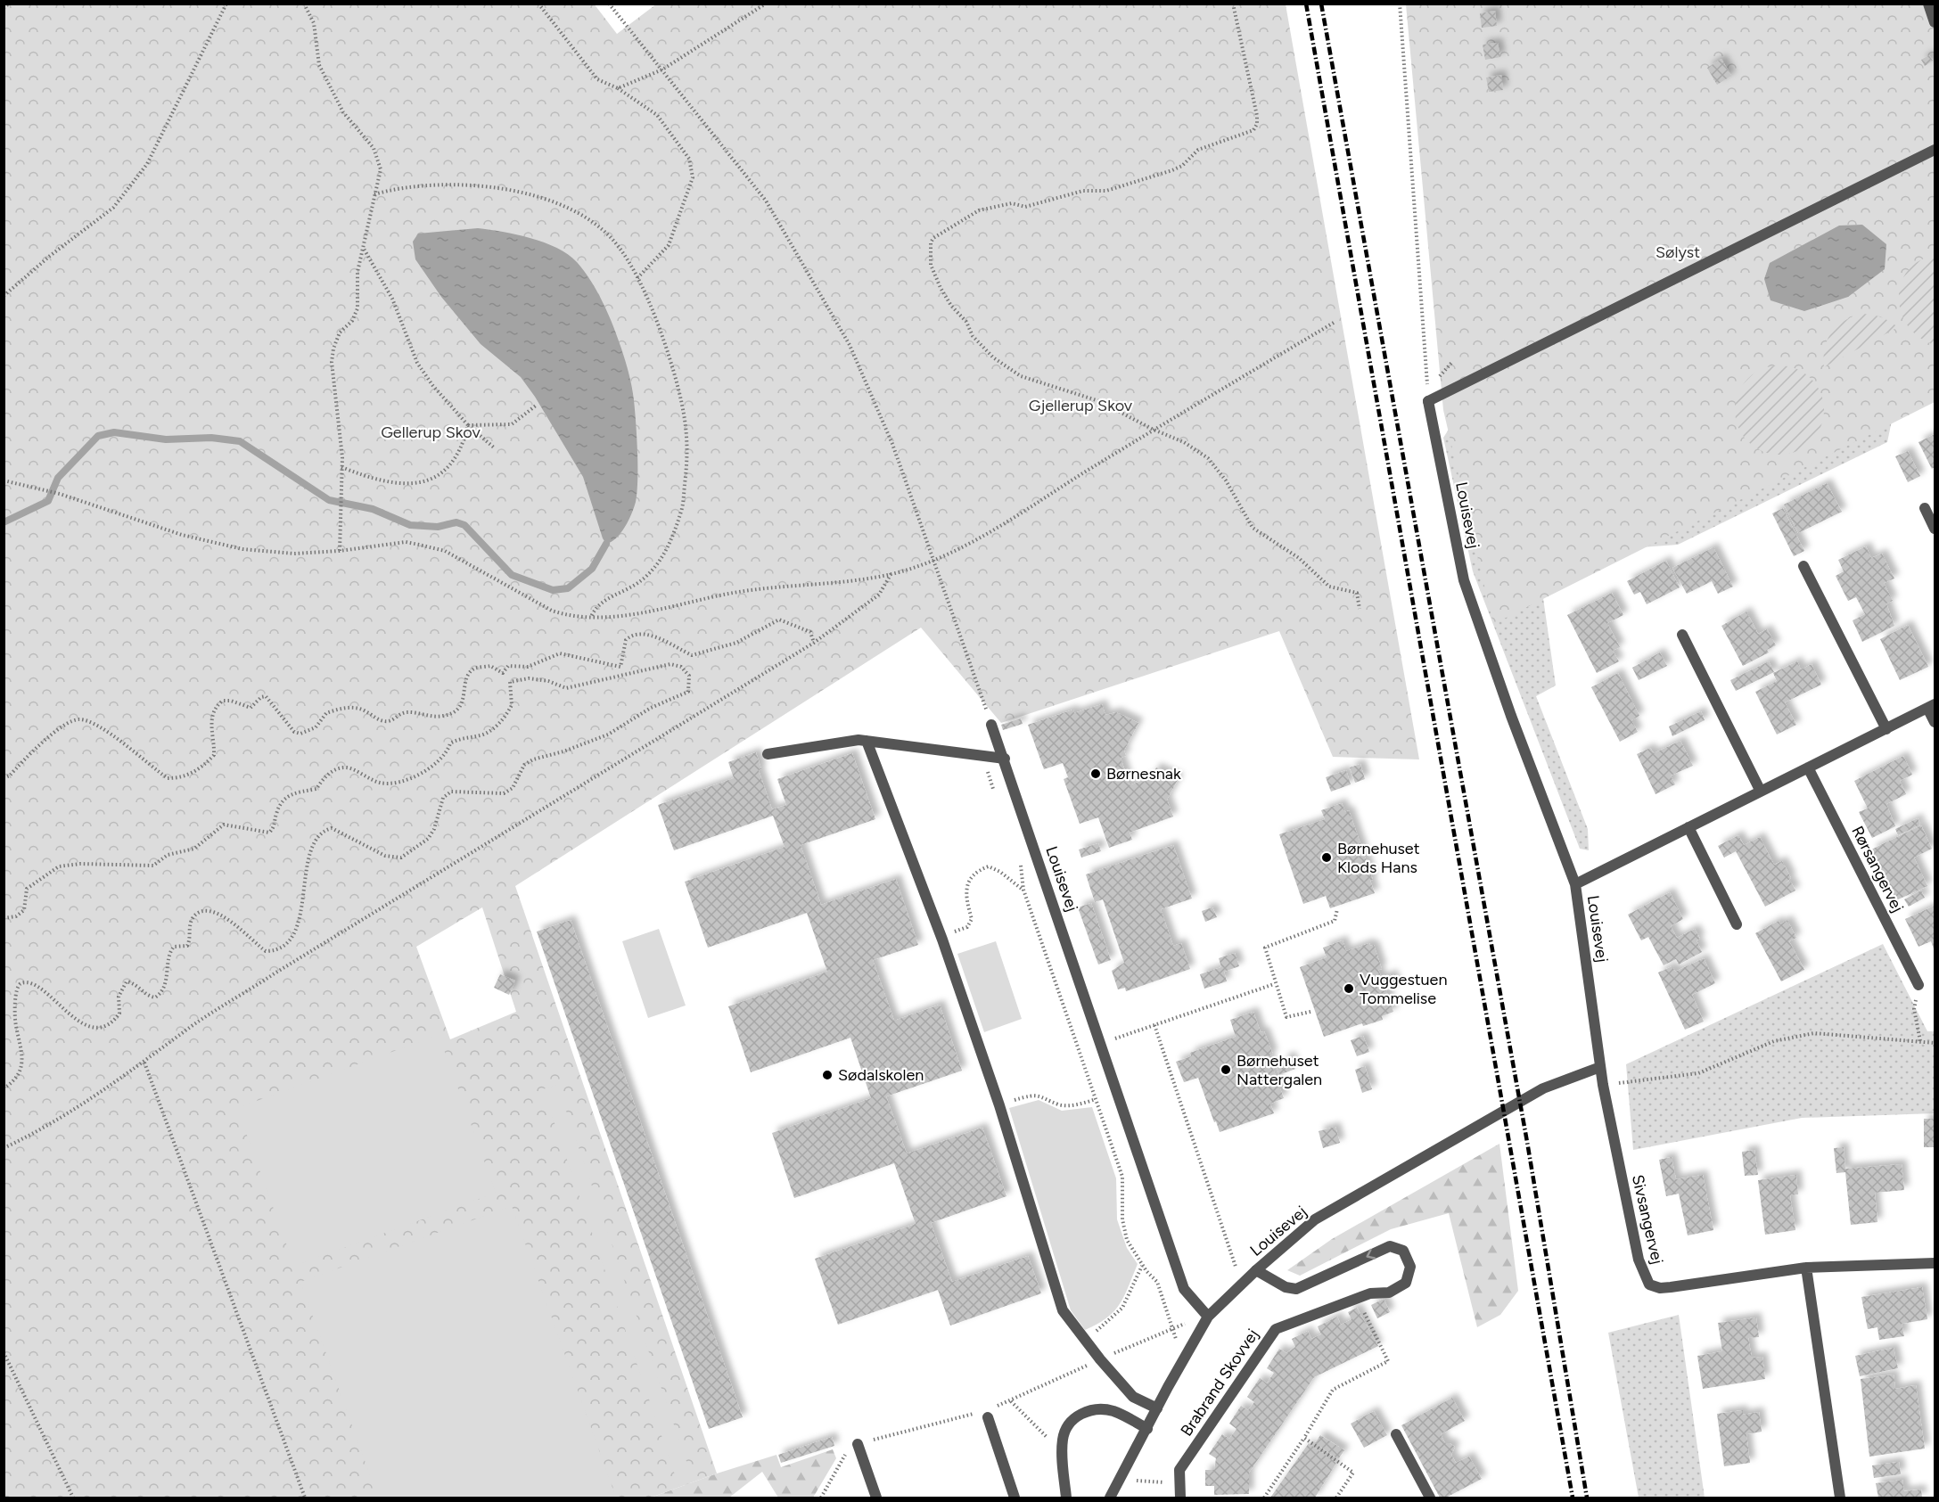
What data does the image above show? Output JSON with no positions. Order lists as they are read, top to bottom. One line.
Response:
{"streets":{"street":["Louisevej","Rørsangervej","Sivsangervej","Brabrand Skovvej"]},"crossings":[["Louisevej","Sivsangervej"],["Louisevej","Brabrand Skovvej"]],"parks":["Sølyst","Gjellerup Skov","Gellerup Skov"],"places":["Børnesnak","Børnehuset Klods Hans","Vuggestuen Tommelise","Børnehuset Nattergalen","Sødalskolen"]}
